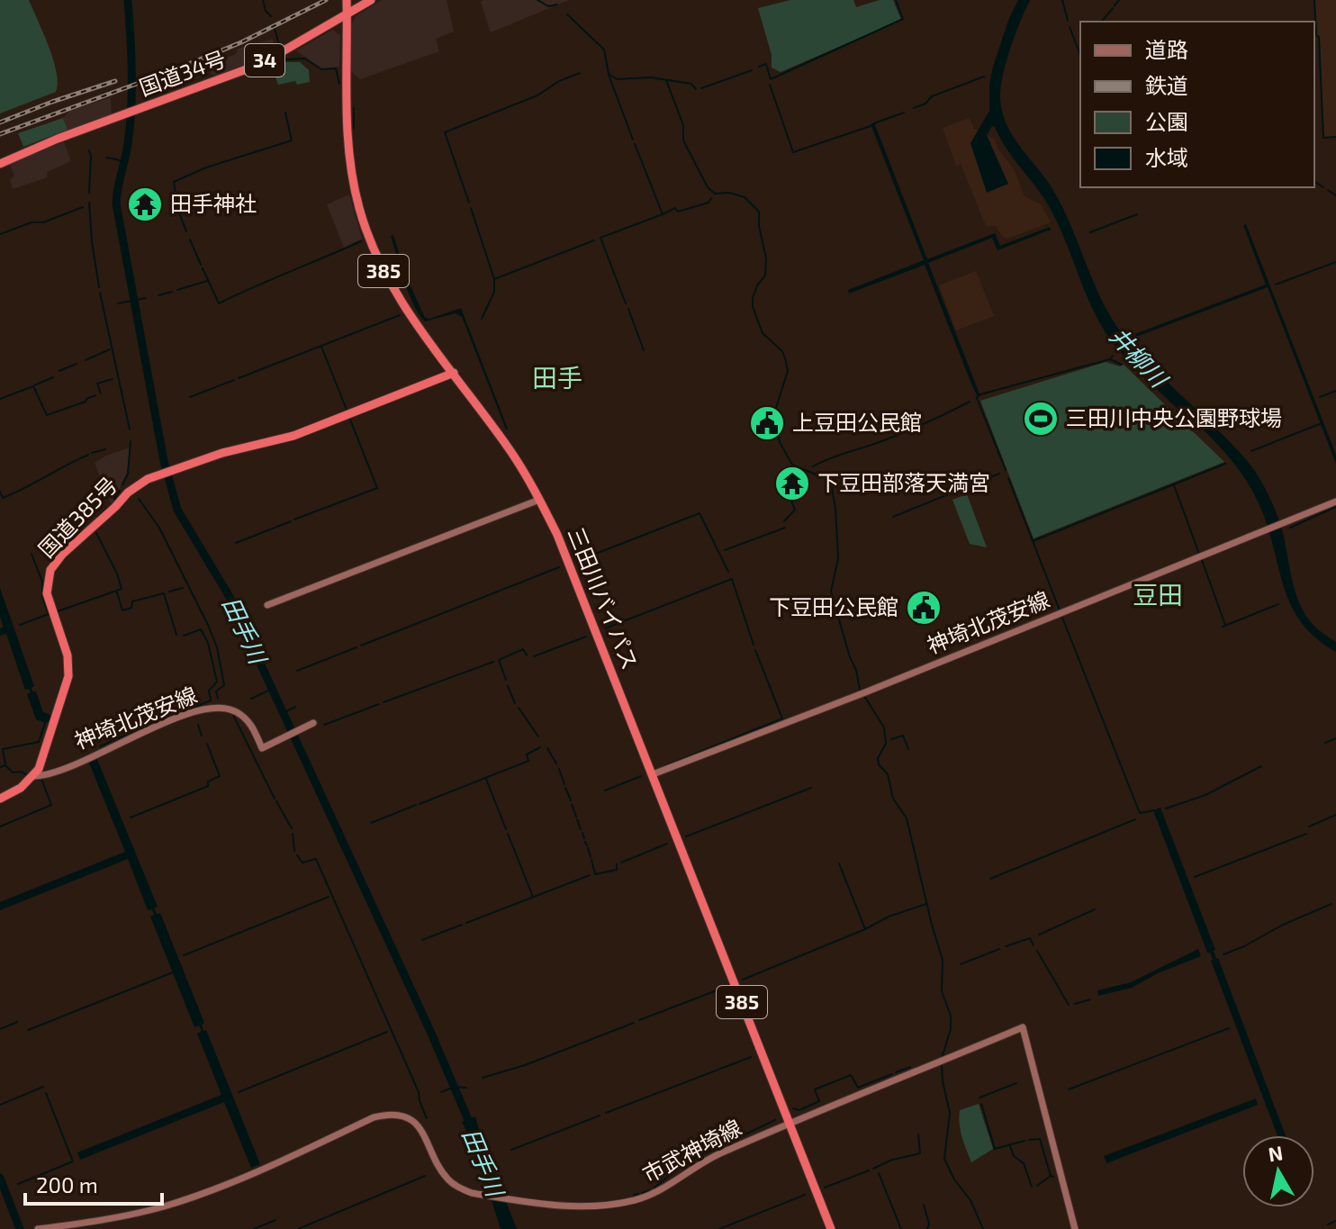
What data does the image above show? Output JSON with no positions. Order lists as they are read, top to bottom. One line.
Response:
{"streets":{"highway":["34","国道34号","385","国道385号","三田川バイパス"],"main road":["神埼北茂安線","市武神埼線"]},"crossings":[["国道34号","三田川バイパス"],["国道385号","三田川バイパス"],["国道385号","神埼北茂安線"],["三田川バイパス","神埼北茂安線"],["三田川バイパス","市武神埼線"]],"districts":["田手","豆田"],"water":["井柳川","田手川"],"places":{"temple":["田手神社","下豆田部落天満宮"],"sports":["三田川中央公園野球場"],"public building":["上豆田公民館","下豆田公民館"]},"legend":["道路","鉄道","公園","水域"],"scale_bar":"200 m","north":"top"}
